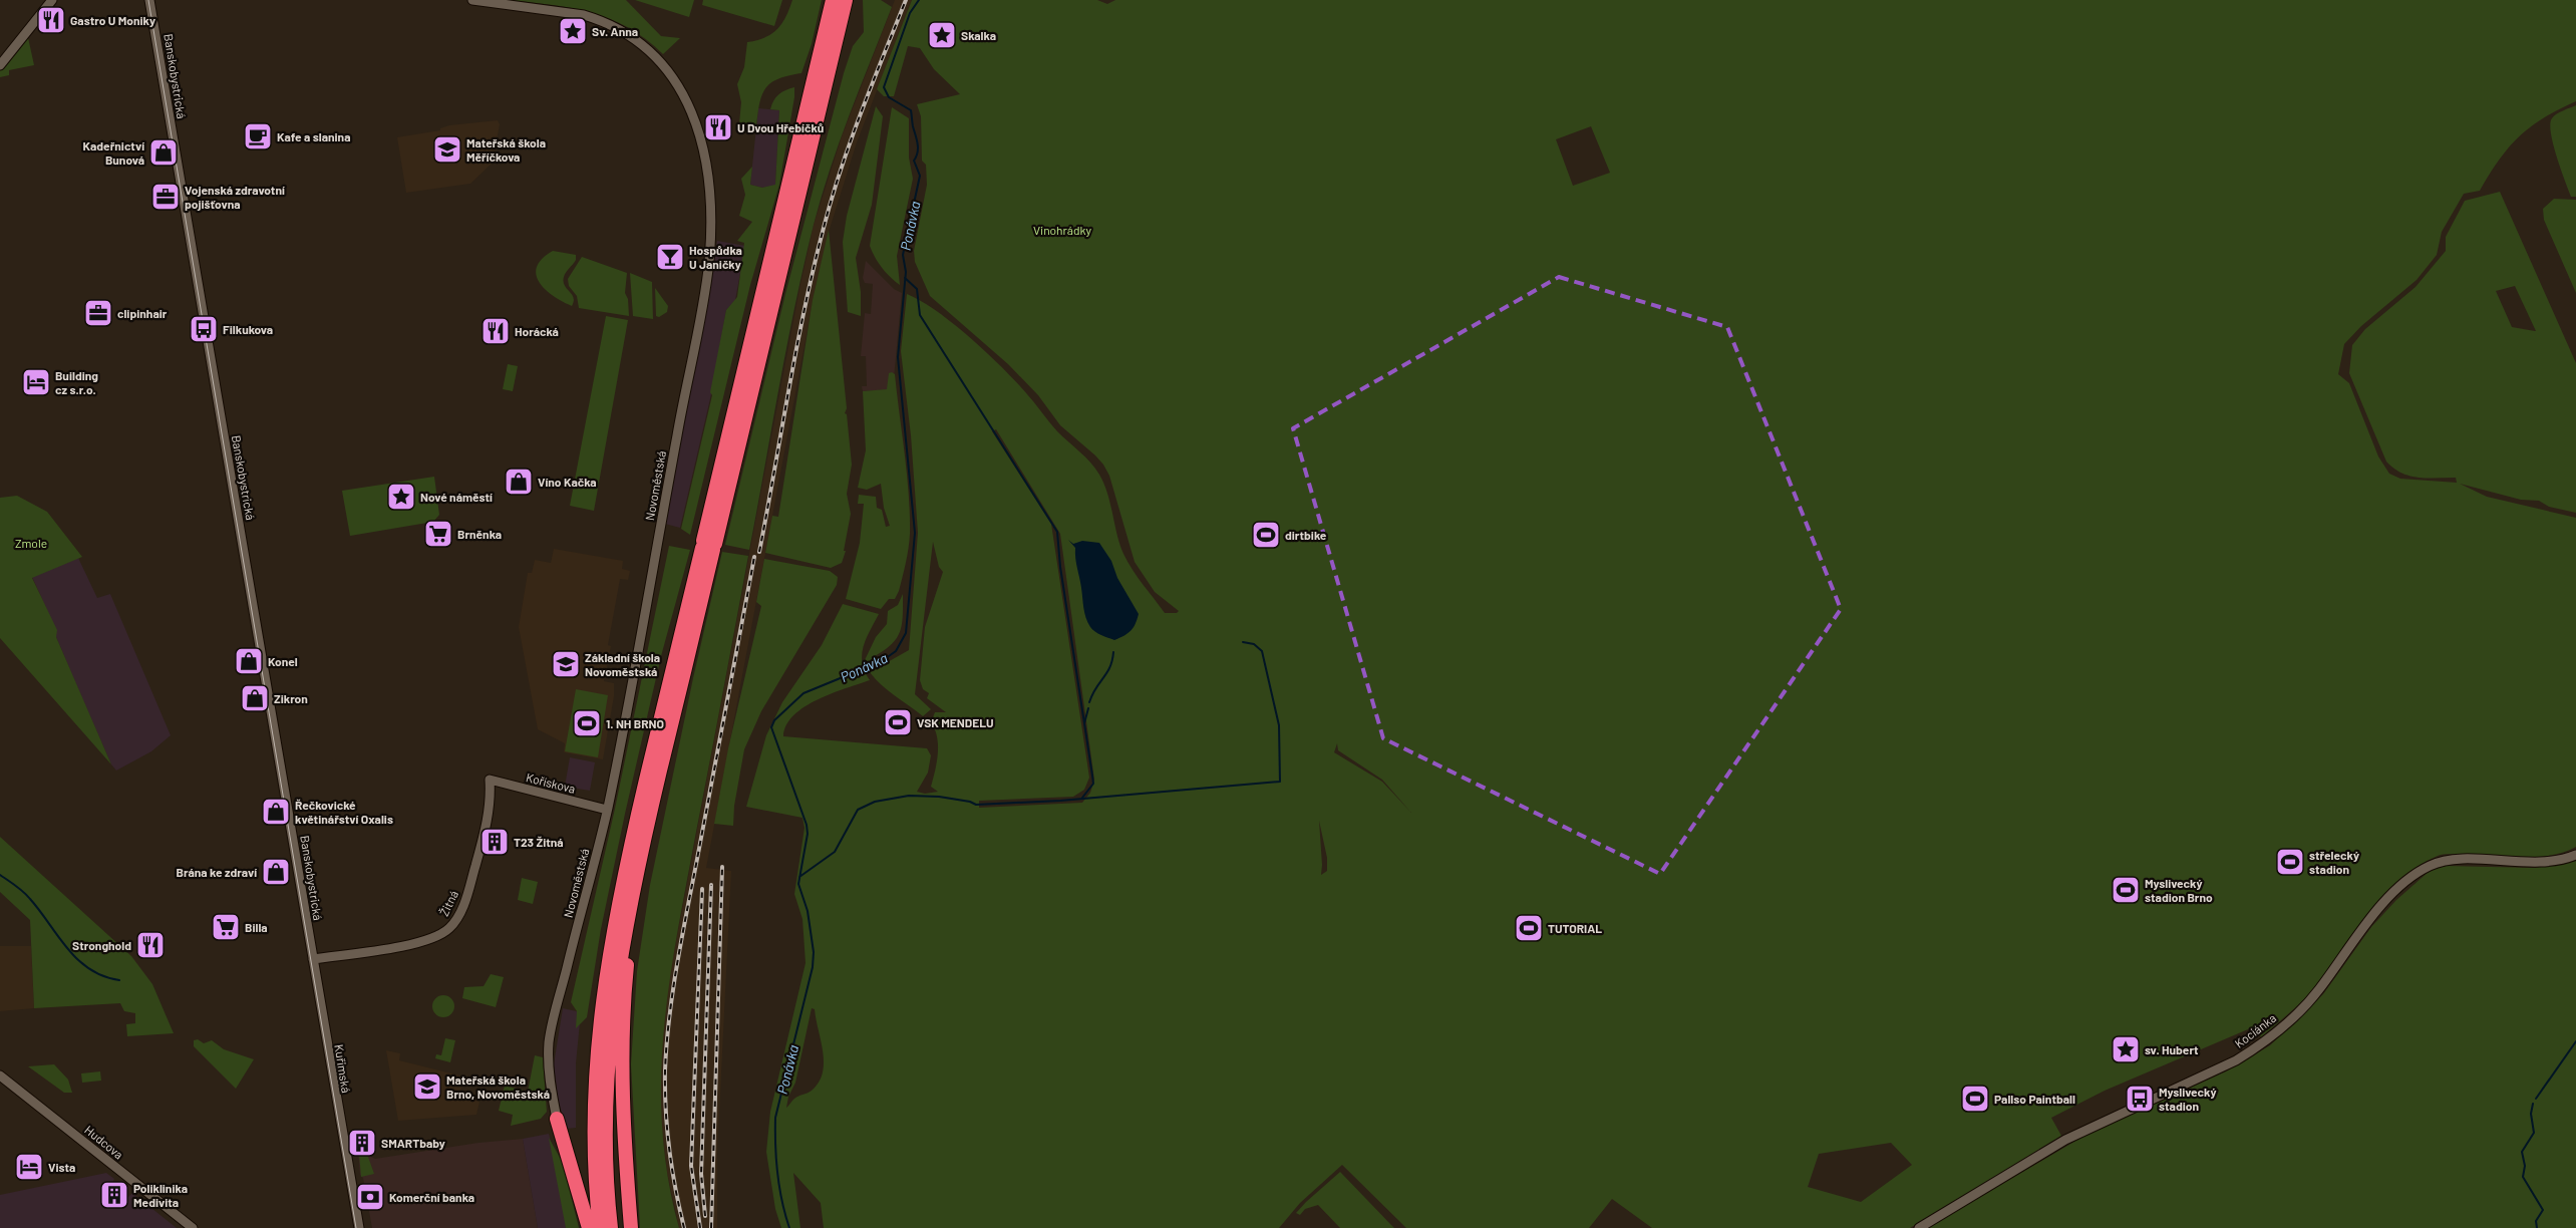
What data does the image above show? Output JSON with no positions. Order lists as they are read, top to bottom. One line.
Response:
{"streets":{"street":["Banskobystrická","Novoměstská","Kořískova","Žitná","Kociánka","Kuřimská","Hudcova"]},"crossings":[["Banskobystrická","Žitná"],["Banskobystrická","Kuřimská"],["Novoměstská","Kořískova"],["Kořískova","Žitná"],["Žitná","Kuřimská"]],"water":["Ponávka"],"parks":["Vinohrádky","Zmole"],"places":{"restaurant":["Gastro U Moniky","U Dvou Hřebíčků","Horácká","Stronghold"],"place":["Sv. Anna","Skalka","Nové náměstí","sv. Hubert"],"cafe":["Kafe a slanina"],"school or university":["Mateřská škola Měříčkova","Základní škola Novoměstská","Mateřská škola Brno, Novoměstská"],"shop":["Kadeřnictví Bunová","Víno Kačka","Konel","Zikron","Řečkovické květinářství Oxalis","Brána ke zdraví"],"office":["Vojenská zdravotní pojišťovna","clipinhair"],"bar":["Hospůdka U Janičky"],"bus stop":["Filkukova","Myslivecký stadion"],"hotel":["Building cz s.r.o.","Vista"],"supermarket":["Brněnka","Billa"],"sports":["dirtbike","VSK MENDELU","1. NH BRNO","střelecký stadion","Myslivecký stadion Brno","TUTORIAL","Pallso Paintball"],"building":["T23 Žitná","SMARTbaby","Poliklinika Medivita"],"bank":["Komerční banka"]}}
